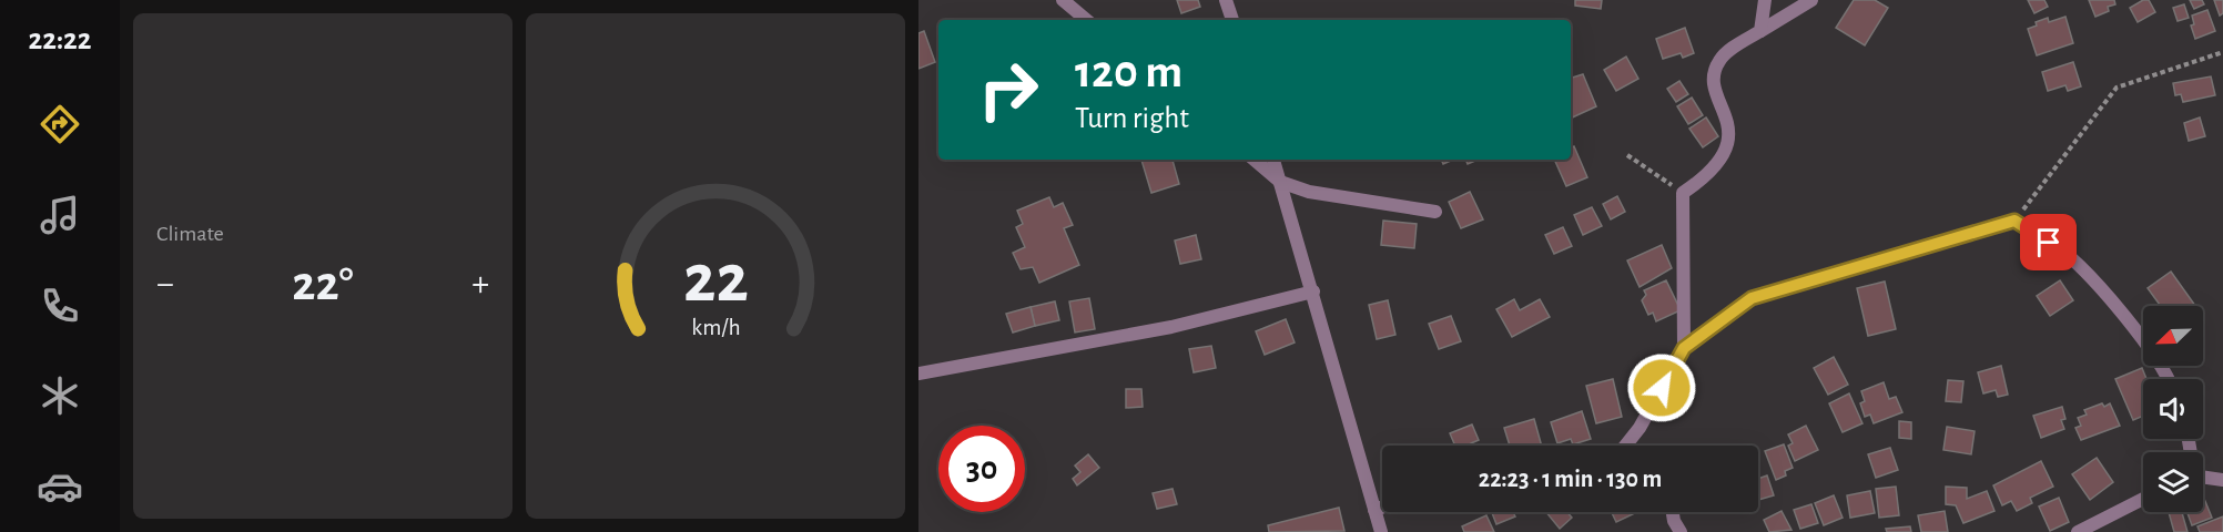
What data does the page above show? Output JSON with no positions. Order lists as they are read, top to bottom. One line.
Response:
{"north":"bottom left","page":{"tabs":"22:22","tile":"Climate","turn":["120 m","Turn right"],"heat":["−","22°","+"],"limit":"30","trip":"22:23 · 1 min · 130 m","gauge":["22","km/h"]}}
